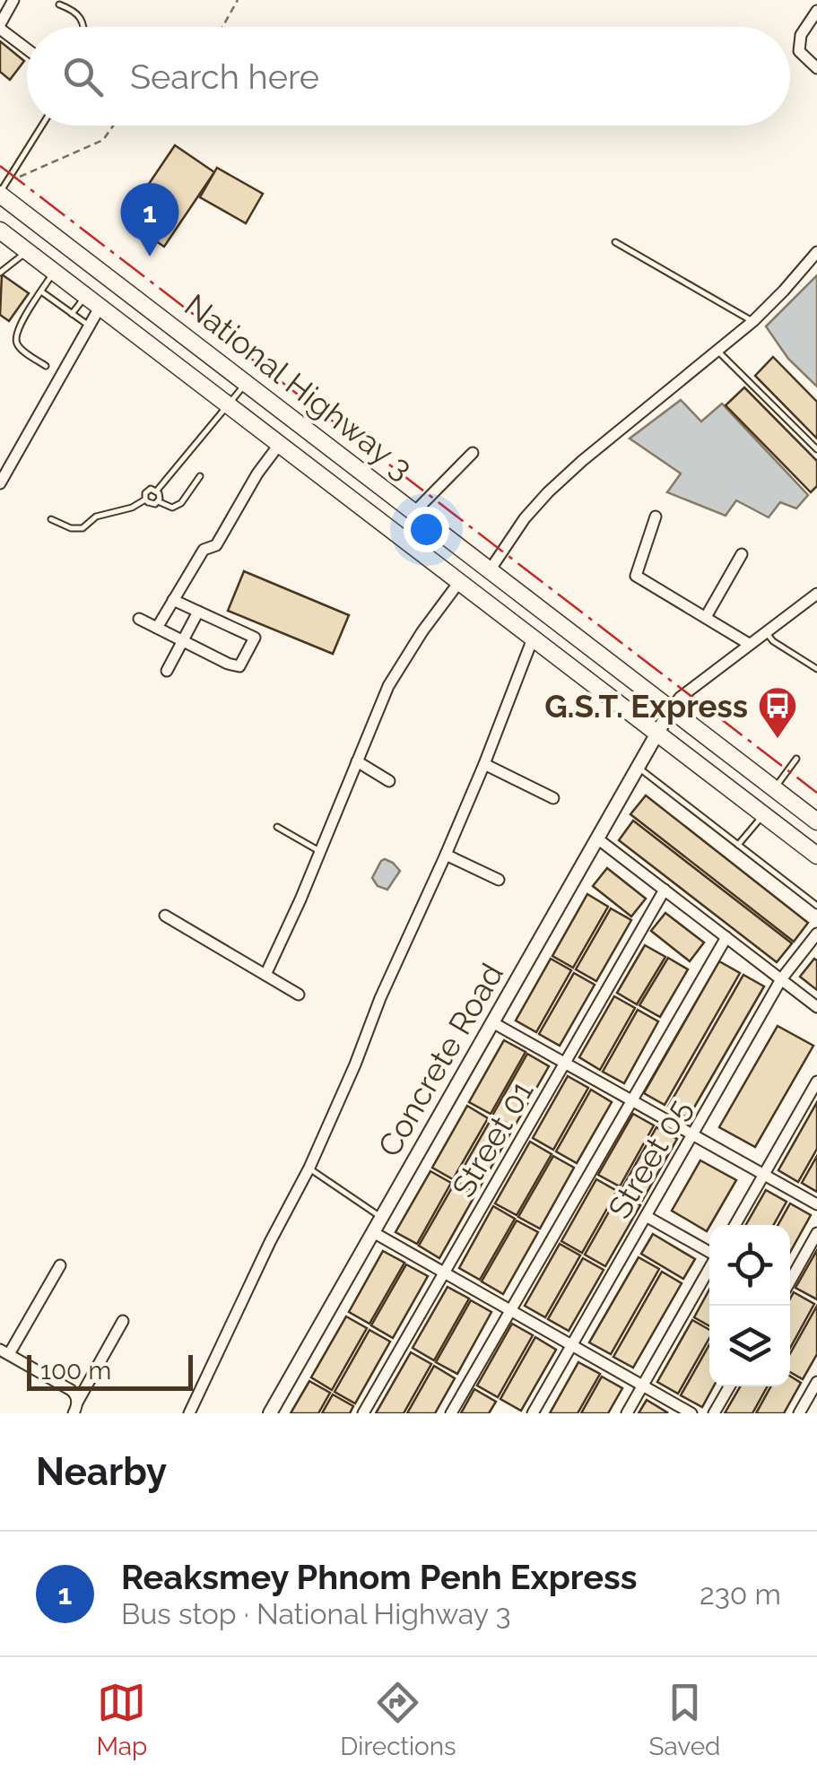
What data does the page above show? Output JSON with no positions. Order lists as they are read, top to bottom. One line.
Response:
{"streets":{"highway":["National Highway 3"],"street":["Concrete Road","Street 01","Street 05"]},"crossings":[["National Highway 3","Concrete Road"]],"places":{"bus stop":["G.S.T. Express"]},"scale_bar":"100 m","page":{"search":"Search here","pins":"1","scale":"100 m","heading":"Nearby","list":[{"mark":"1","name":"Reaksmey Phnom Penh Express","note":"Bus stop · National Highway 3","value":"230 m"}],"nav":["Map","Directions","Saved"]}}
